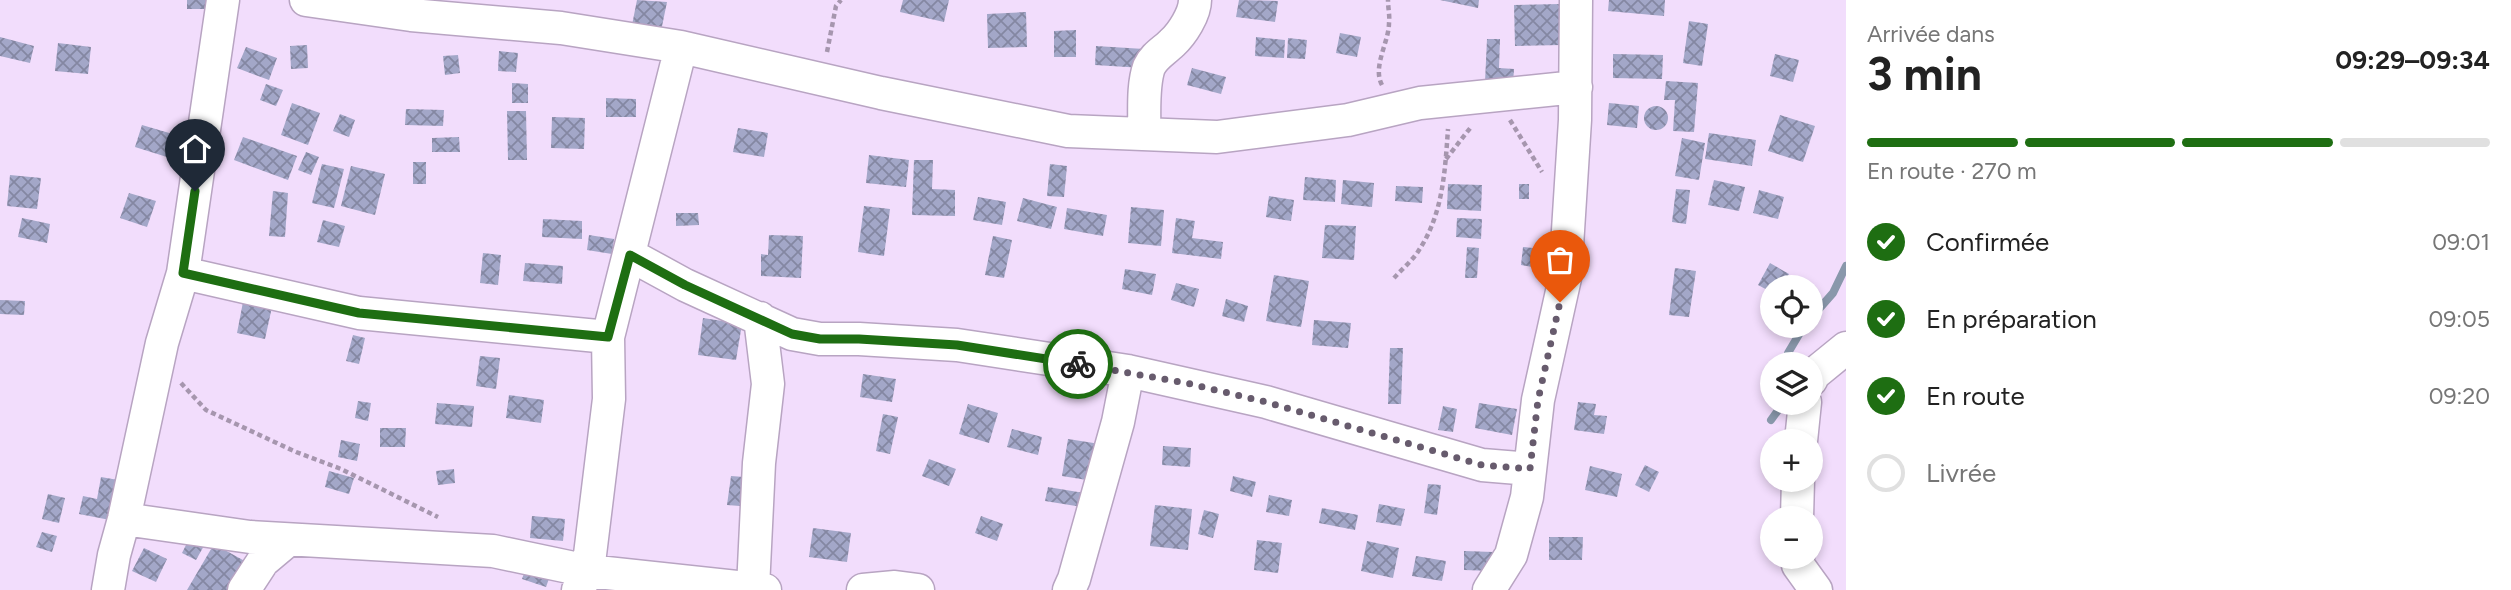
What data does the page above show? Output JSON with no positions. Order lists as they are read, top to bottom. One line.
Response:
{"page":{"heading":["3 min","Arrivée dans","09:29–09:34"],"bar":"En route · 270 m","list":[["Confirmée","09:01"],["En préparation","09:05"],["En route","09:20"],"Livrée"],"map_buttons":["+","−"]}}
